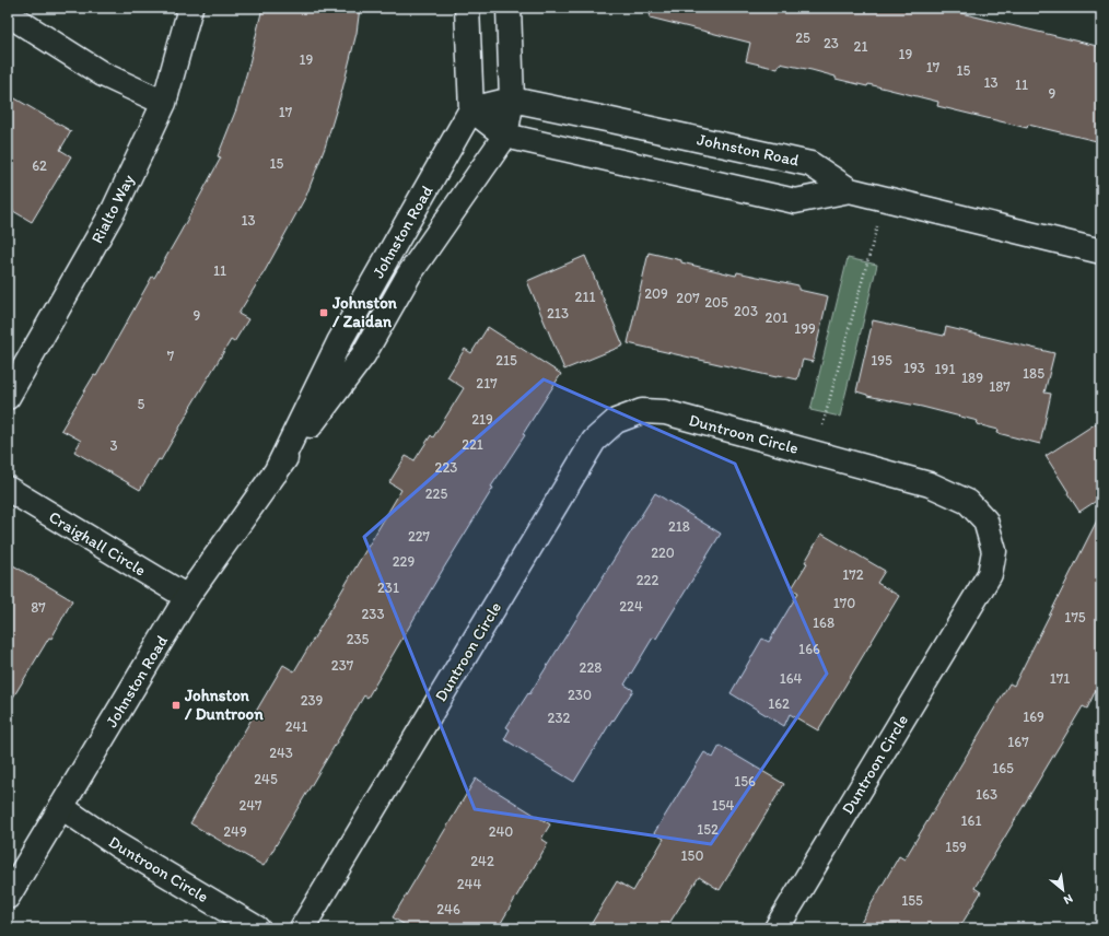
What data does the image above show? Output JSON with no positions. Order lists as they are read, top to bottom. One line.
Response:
{"streets":{"street":["Johnston Road","Rialto Way","Duntroon Circle","Craighall Circle"]},"crossings":[["Johnston Road","Duntroon Circle"],["Johnston Road","Craighall Circle"]],"places":{"transit":["Johnston / Zaidan","Johnston / Duntroon"]},"house_numbers":["25","23","21","19","19","17","15","13","11","9","17","15","62","13","11","209","211","207","205","203","213","9","201","199","7","215","195","193","191","185","189","217","187","5","219","221","3","223","225","218","227","220","229","172","222","231","170","224","87","233","175","168","235","166","237","228","164","171","230","239","162","169","232","241","167","243","165","245","156","163","247","154","161","152","249","240","159","150","242","244","155","246"],"north":"bottom right"}
